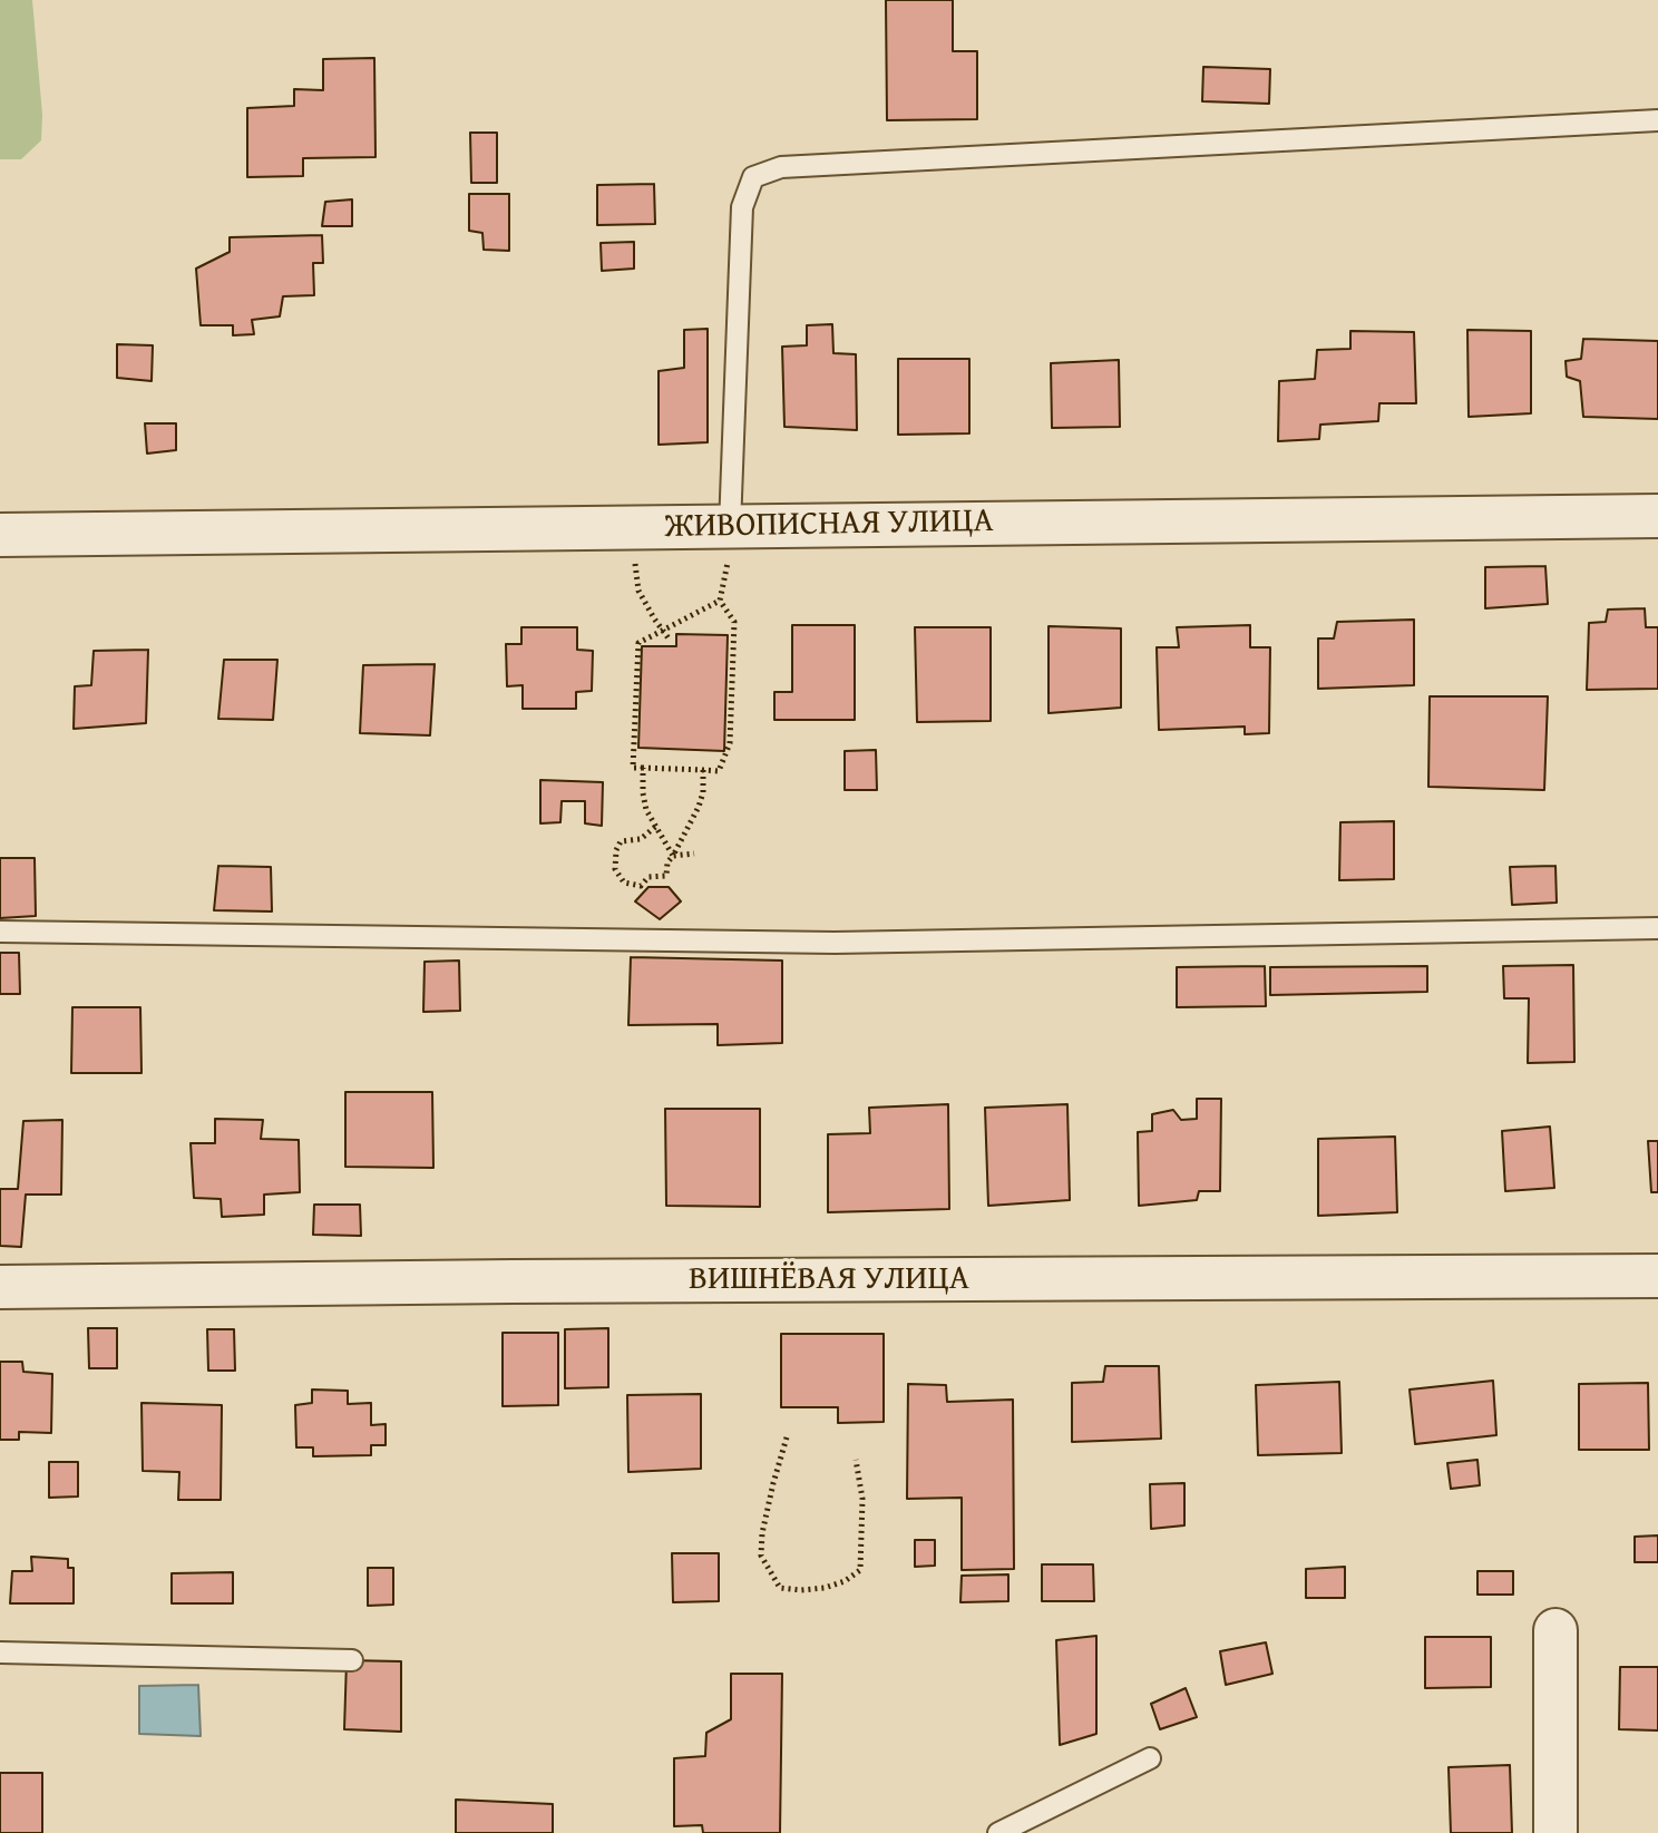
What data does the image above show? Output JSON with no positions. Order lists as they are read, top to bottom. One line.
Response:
{"streets":{"street":["ЖИВОПИСНАЯ УЛИЦА","ВИШНЁВАЯ УЛИЦА"]}}
